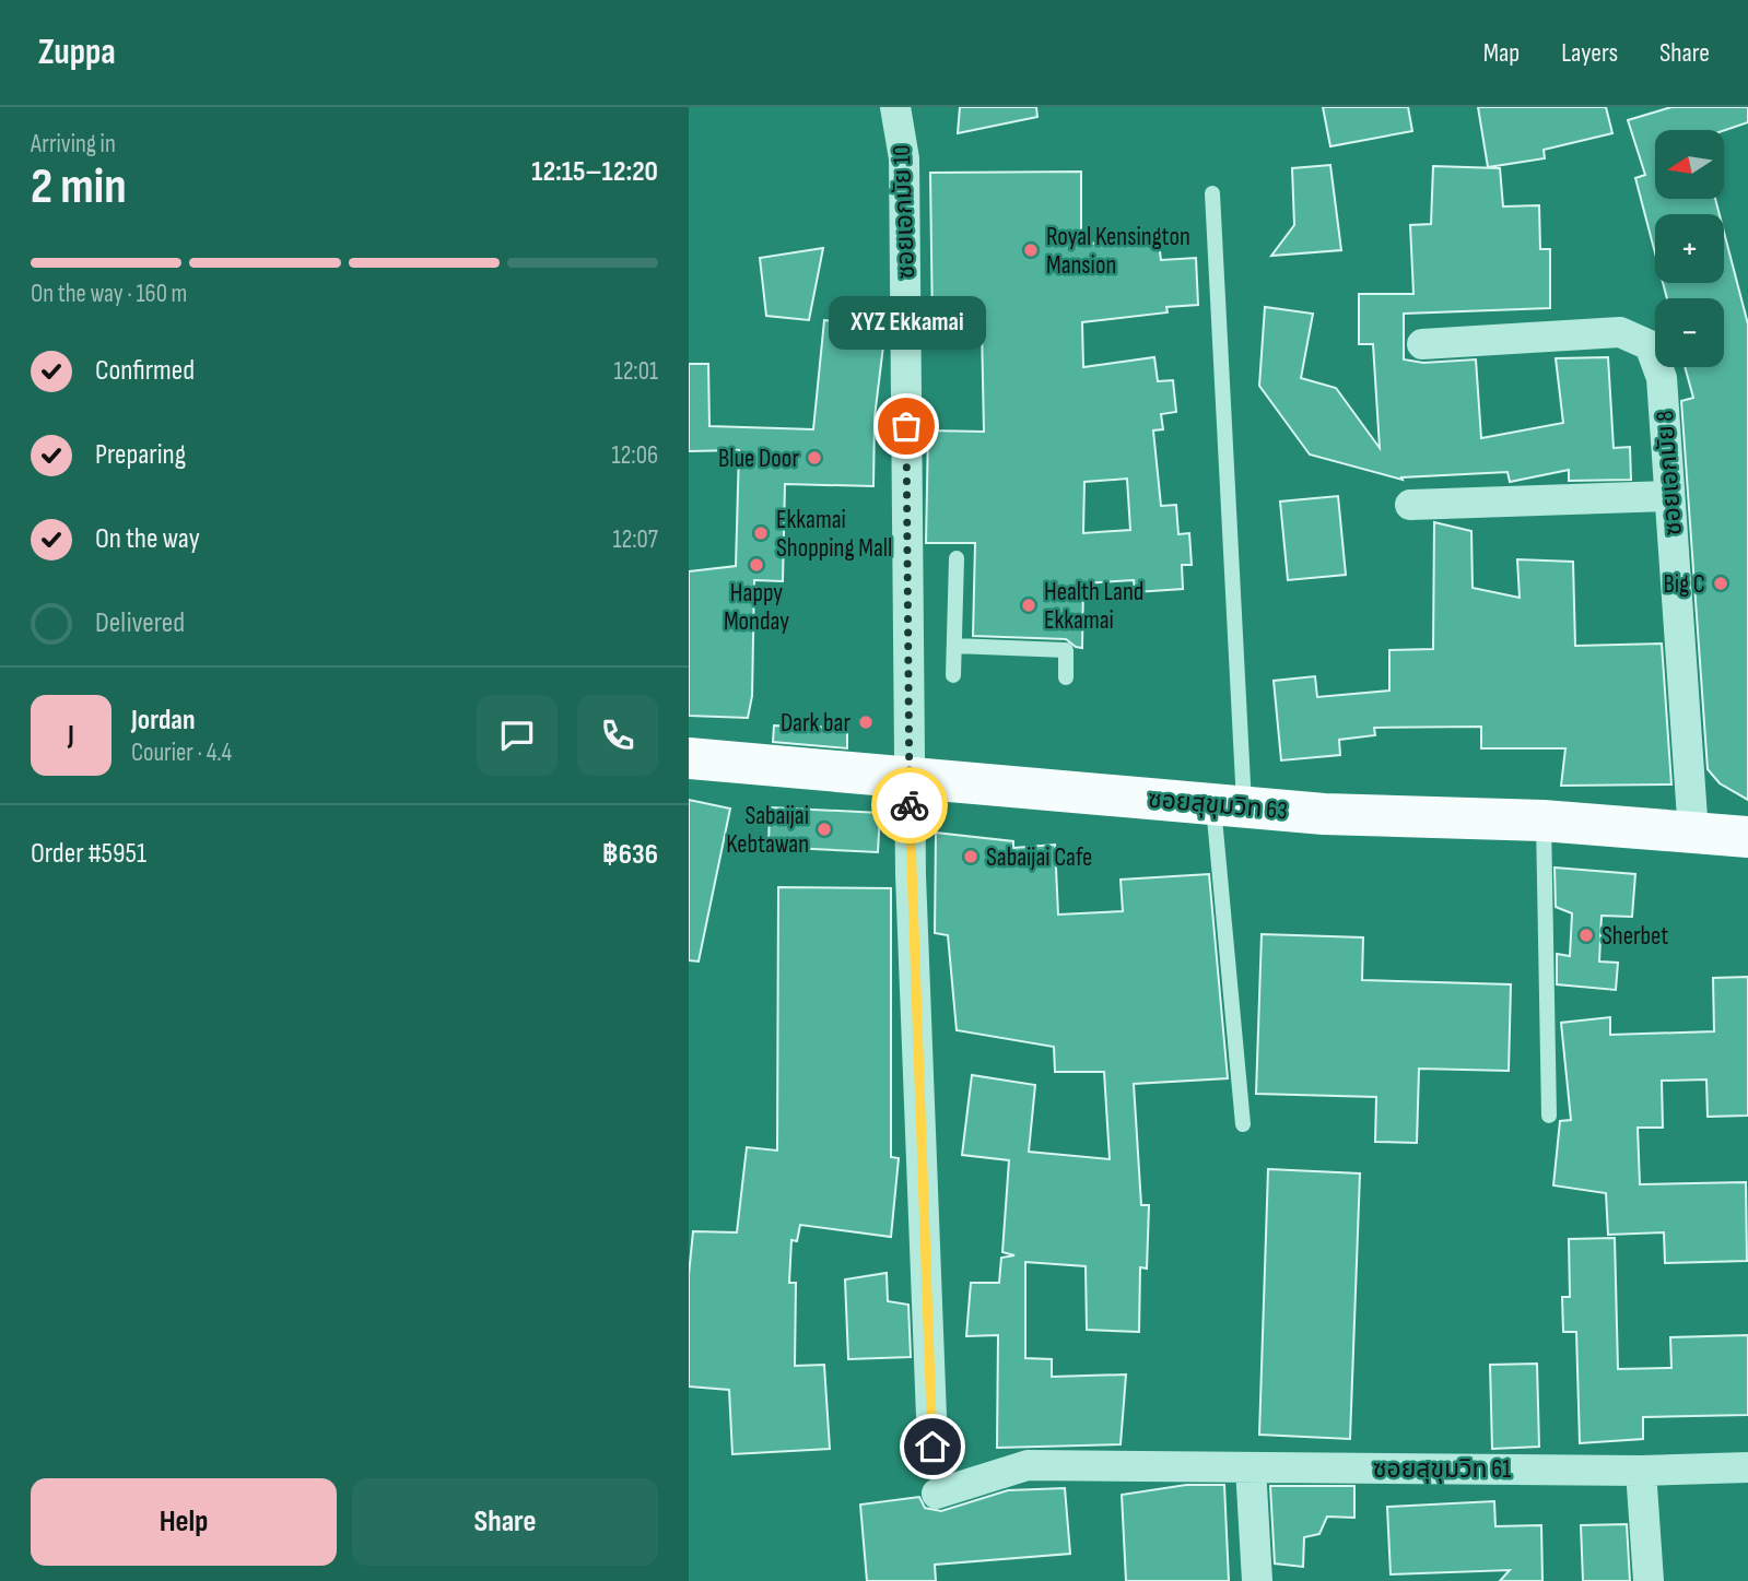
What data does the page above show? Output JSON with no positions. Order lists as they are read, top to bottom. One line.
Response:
{"streets":{"main road":["ซอยสุขุมวิท 63"],"street":["ซอยเอกมัย 10","ซอยเอกมัย 8","ซอยสุขุมวิท 61"]},"crossings":[["ซอยเอกมัย 10","ซอยสุขุมวิท 63"],["ซอยเอกมัย 8","ซอยสุขุมวิท 63"]],"places":["Royal Kensington Mansion","XYZ Ekkamai","Blue Door","Ekkamai Shopping Mall","Happy Monday","Big C","Health Land Ekkamai","Dark bar","Sabaijai Kebtawan","Sabaijai Cafe","Sherbet"],"north":"left","page":{"header":"Zuppa","nav":["Map","Layers","Share"],"heading":["2 min","Arriving in","12:15–12:20"],"panel":["Jordan","Courier · 4.4","Order #5951","฿636"],"map_buttons":["+","−"],"bar":"On the way · 160 m","bubble":"XYZ Ekkamai","list":[["Confirmed","12:01"],["Preparing","12:06"],["On the way","12:07"],"Delivered"],"round":"J","buttons":["Help","Share"]}}
